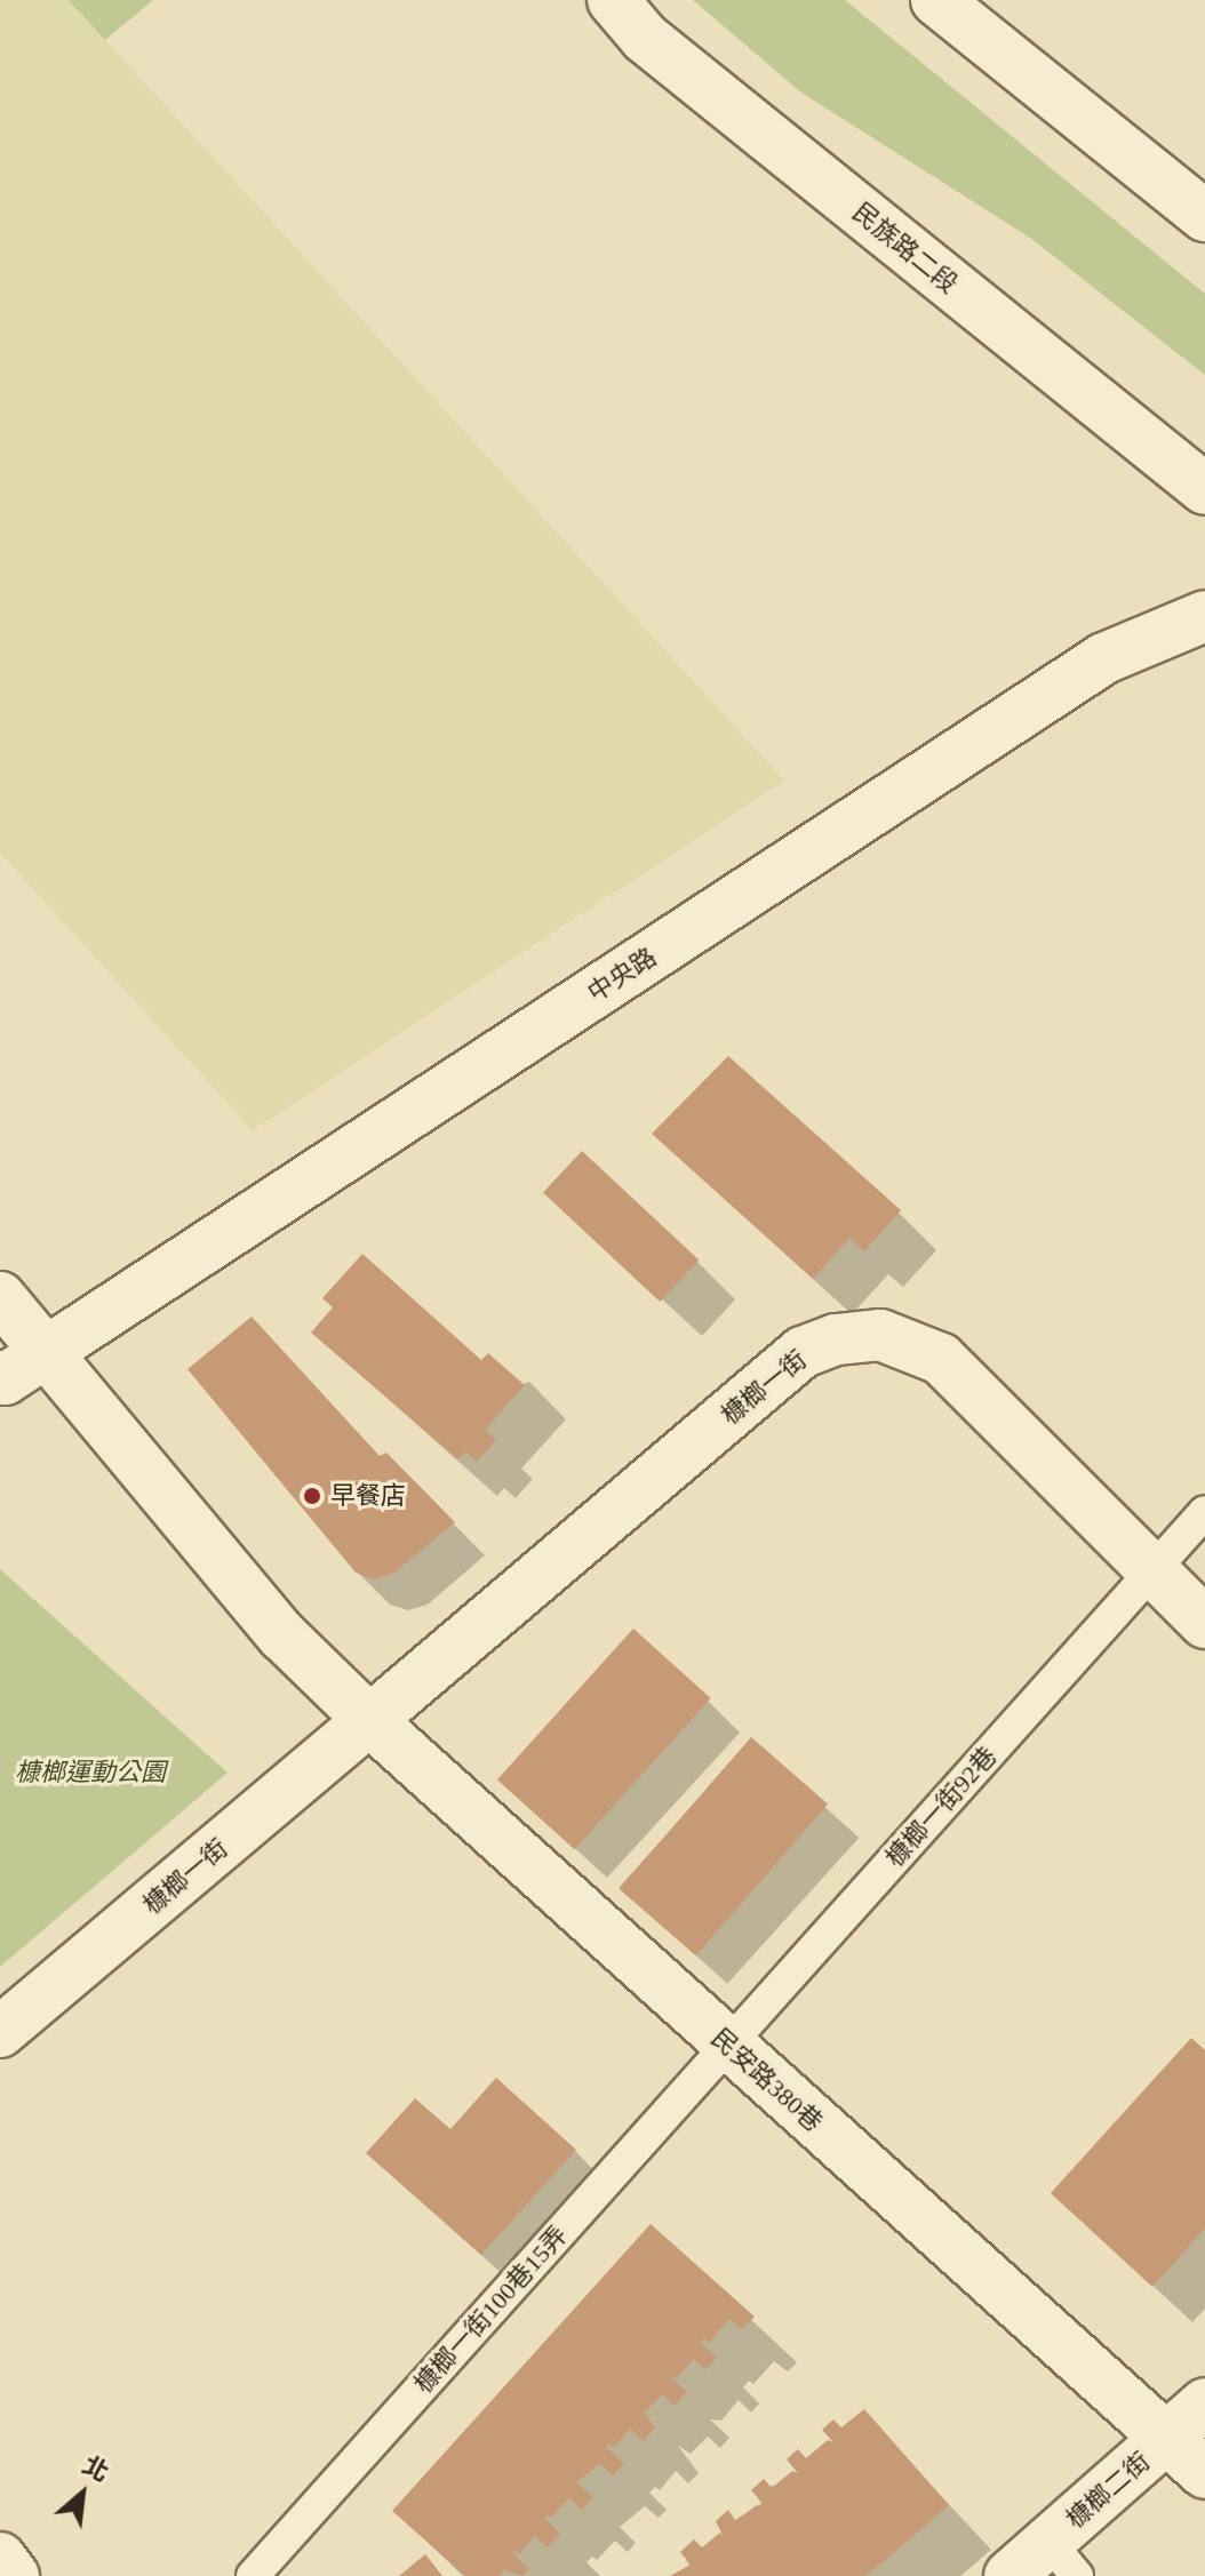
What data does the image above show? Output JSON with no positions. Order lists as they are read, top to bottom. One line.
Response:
{"streets":{"street":["民族路二段","中央路","槺榔一街","民安路380巷","槺榔二街"],"lane":["槺榔一街92巷","槺榔一街100巷15弄"]},"crossings":[["槺榔一街","槺榔一街92巷"],["槺榔一街","民安路380巷"],["槺榔一街92巷","民安路380巷"],["槺榔一街92巷","槺榔一街100巷15弄"],["民安路380巷","槺榔一街100巷15弄"],["民安路380巷","槺榔二街"]],"parks":["槺榔運動公園"],"places":["早餐店"],"north":"top right"}
